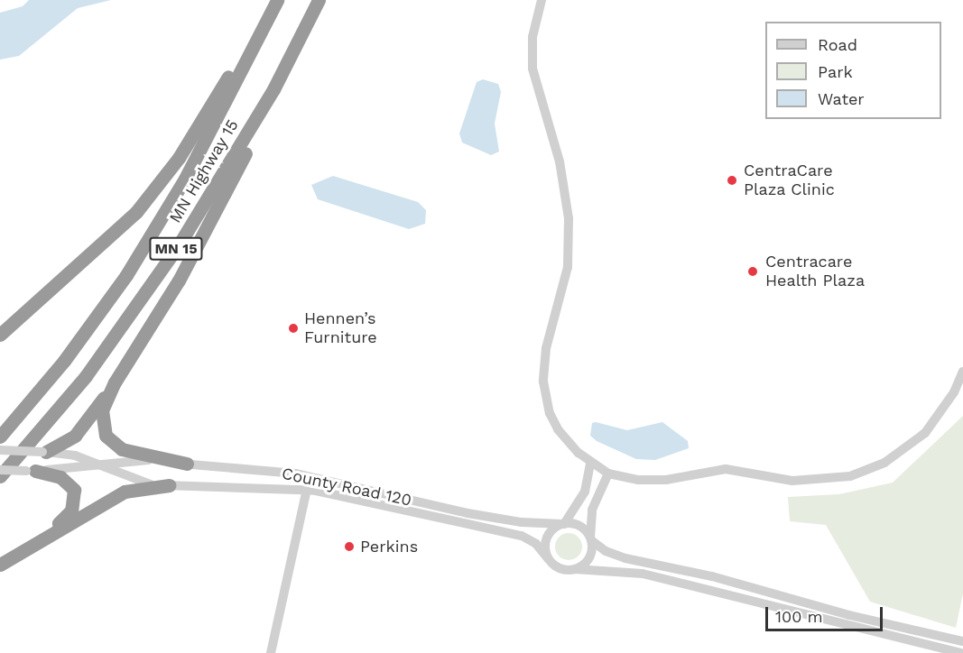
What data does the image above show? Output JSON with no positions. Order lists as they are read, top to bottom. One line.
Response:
{"streets":{"highway":["MN Highway 15","MN 15"],"street":["County Road 120"]},"places":["CentraCare Plaza Clinic","Centracare Health Plaza","Hennen’s Furniture","Perkins"],"legend":["Road","Park","Water"],"scale_bar":"100 m"}
